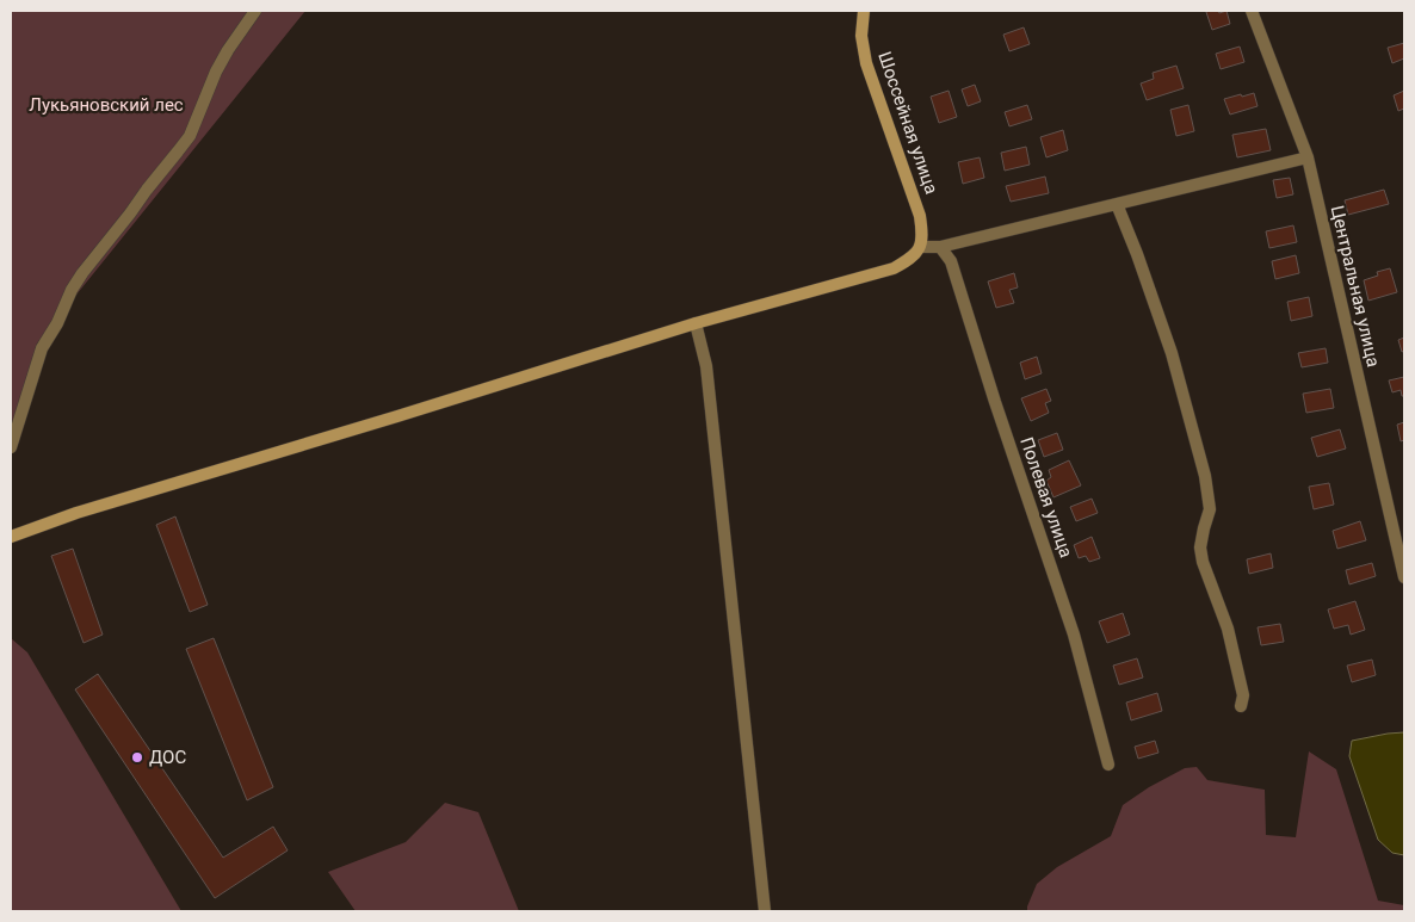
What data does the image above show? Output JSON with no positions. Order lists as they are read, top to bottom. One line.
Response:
{"streets":{"main road":["Шоссейная улица"],"street":["Центральная улица","Полевая улица"]},"parks":["Лукьяновский лес"],"places":["ДОС"]}
